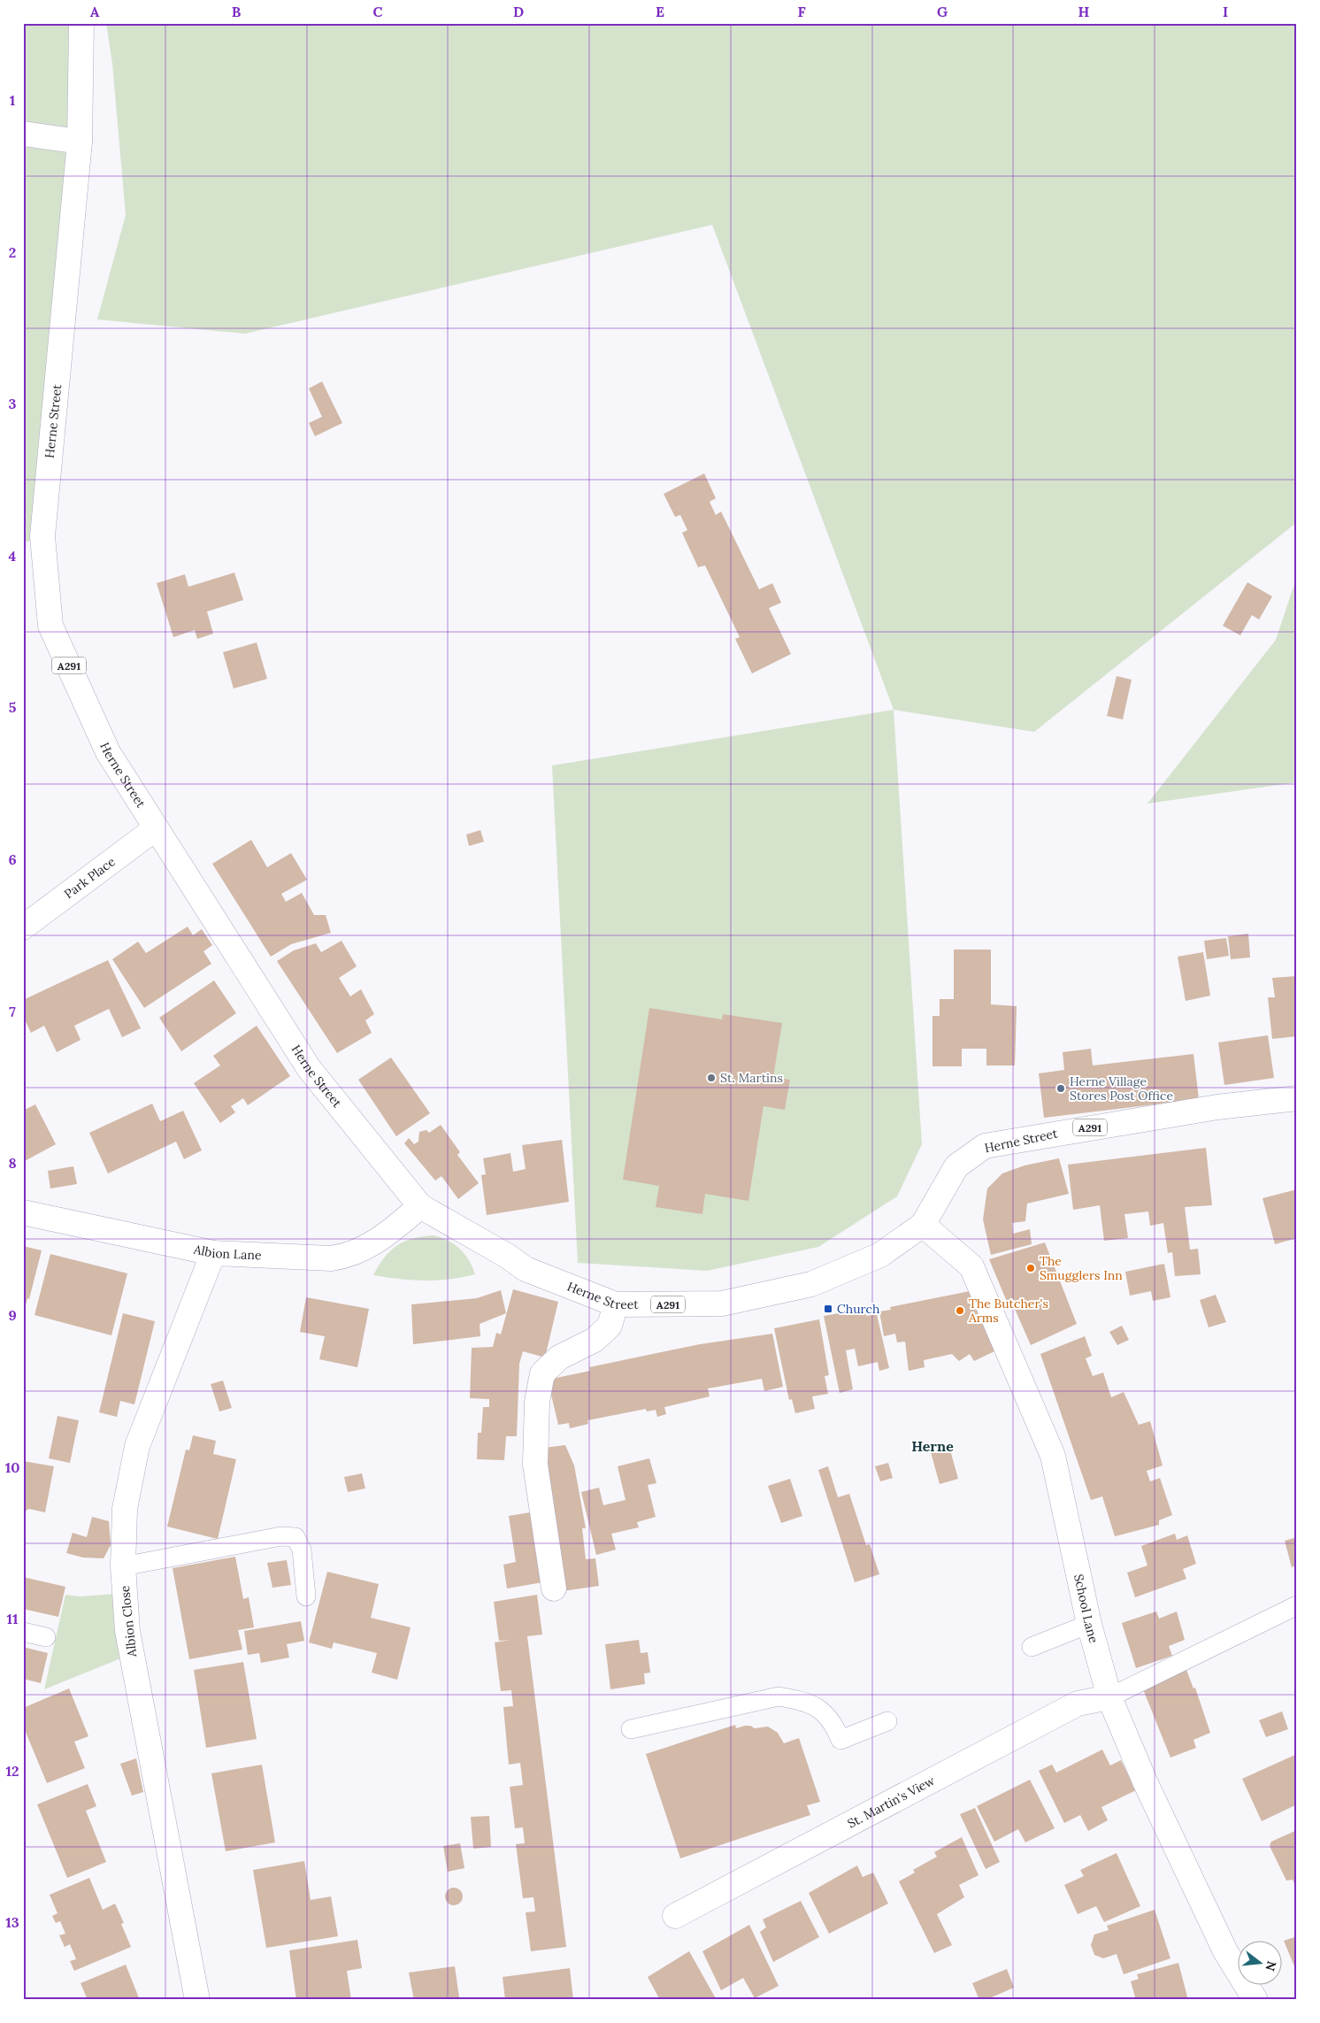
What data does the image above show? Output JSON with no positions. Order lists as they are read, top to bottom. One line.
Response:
{"streets":{"street":["Herne Street","A291","Park Place","Albion Lane","School Lane","Albion Close","St. Martin's View"]},"crossings":[["Herne Street","Park Place"],["Herne Street","Albion Lane"],["Herne Street","School Lane"],["Albion Lane","Albion Close"],["School Lane","St. Martin's View"]],"districts":["Herne"],"places":{"other":["St. Martins","Herne Village Stores Post Office","The Smugglers Inn","The Butcher's Arms"],"transit":["Church"]},"north":"right","grid":{"columns":["A","B","C","D","E","F","G","H","I"],"rows":["1","2","3","4","5","6","7","8","9","10","11","12","13"]}}
